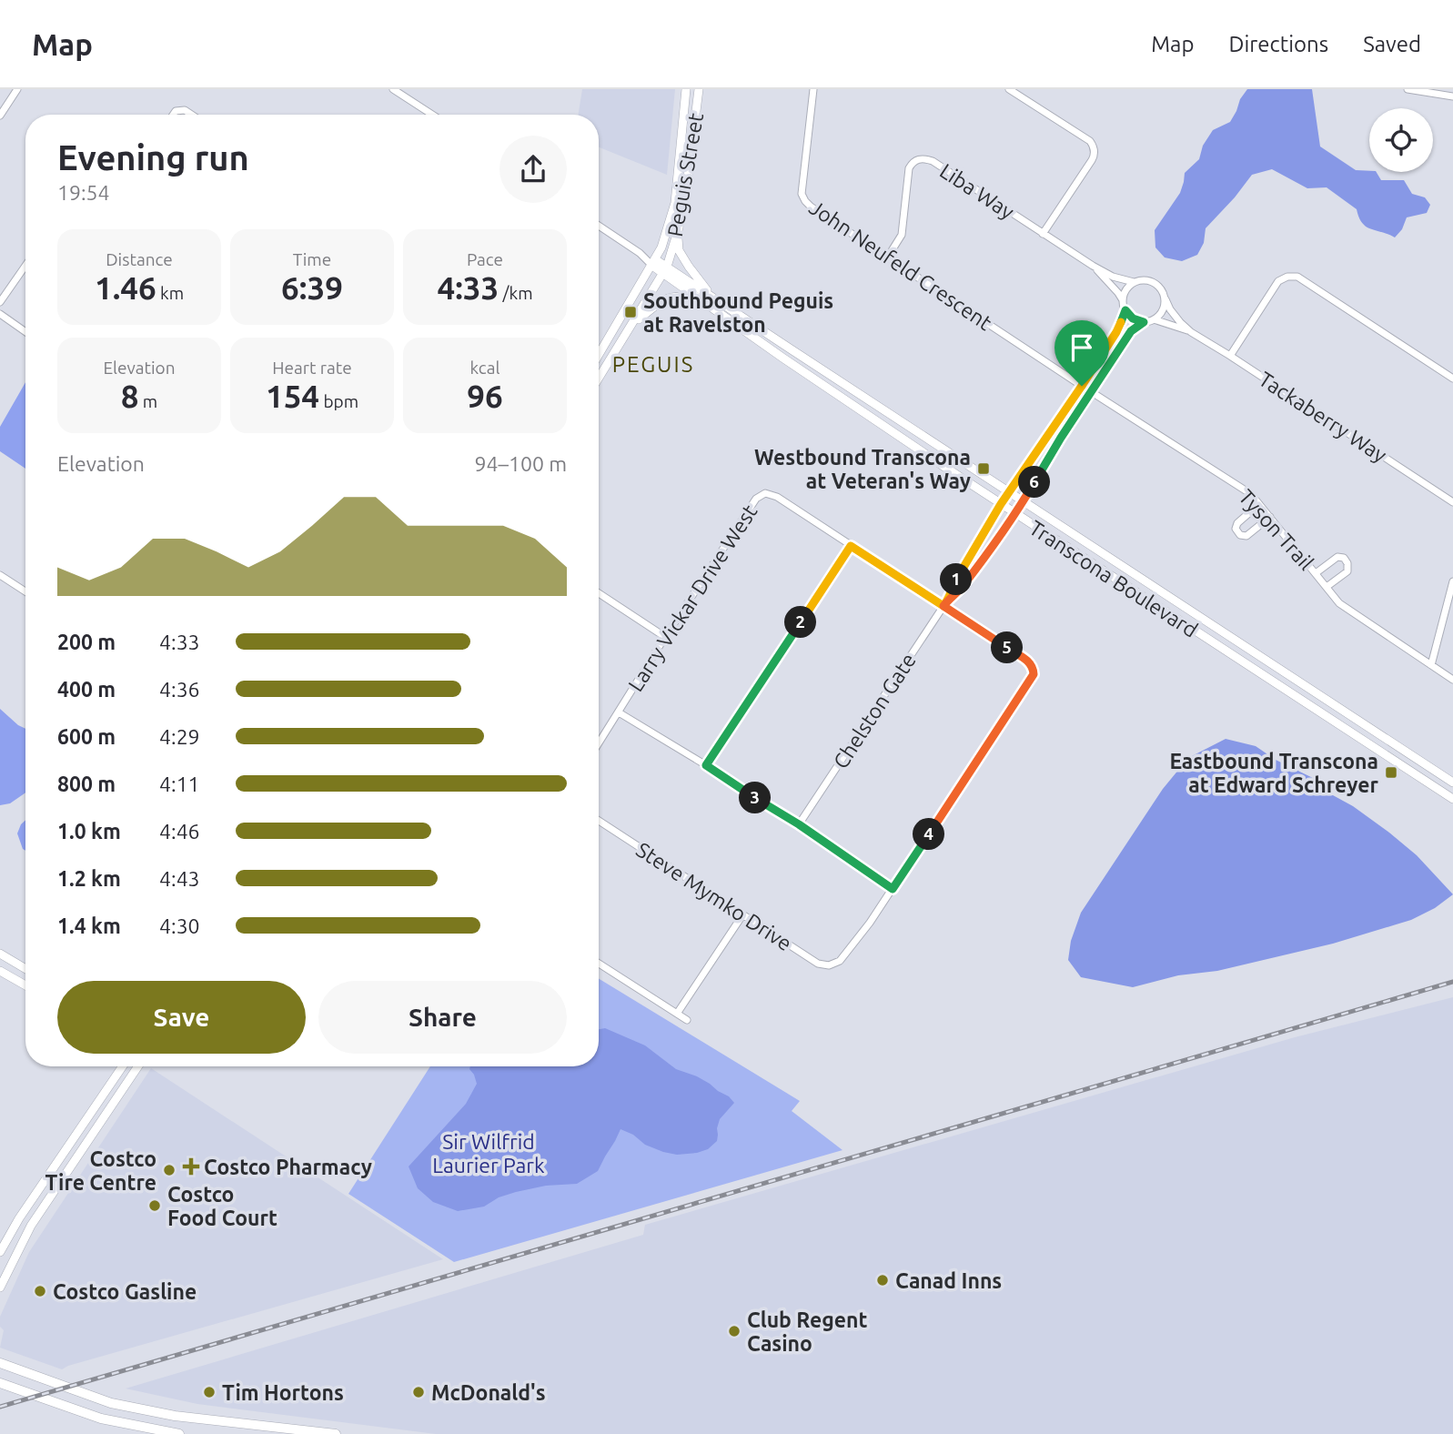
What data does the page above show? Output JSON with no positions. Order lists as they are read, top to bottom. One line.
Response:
{"streets":{"street":["Peguis Street","Liba Way","John Neufeld Crescent","Tackaberry Way","Tyson Trail","Transcona Boulevard","Larry Vickar Drive West","Chelston Gate","Steve Mymko Drive"]},"crossings":[["Peguis Street","Transcona Boulevard"],["Liba Way","John Neufeld Crescent"],["Liba Way","Chelston Gate"],["John Neufeld Crescent","Tyson Trail"],["John Neufeld Crescent","Chelston Gate"],["Tyson Trail","Chelston Gate"],["Transcona Boulevard","Chelston Gate"],["Larry Vickar Drive West","Chelston Gate"],["Larry Vickar Drive West","Steve Mymko Drive"]],"districts":["PEGUIS"],"parks":["Sir Wilfrid Laurier Park"],"places":{"transit":["Southbound Peguis at Ravelston","Westbound Transcona at Veteran's Way","Eastbound Transcona at Edward Schreyer"],"health":["Costco Pharmacy"],"other":["Costco Tire Centre","Costco Food Court","Canad Inns","Costco Gasline","Club Regent Casino","Tim Hortons","McDonald's"]},"page":{"header":"Map","nav":["Map","Directions","Saved"],"heading":["Evening run","19:54"],"stats":[["Distance","1.46 km"],["Time","6:39"],["Pace","4:33 /km"],["Elevation","8 m"],["Heart rate","154 bpm"],["kcal","96"]],"chart":["Elevation","94–100 m"],"pins":["6","1","2","5","3","4"],"list":[{"name":"200 m","note":"4:33"},{"name":"400 m","note":"4:36"},{"name":"600 m","note":"4:29"},{"name":"800 m","note":"4:11"},{"name":"1.0 km","note":"4:46"},{"name":"1.2 km","note":"4:43"},{"name":"1.4 km","note":"4:30"}],"buttons":["Save","Share"]}}
